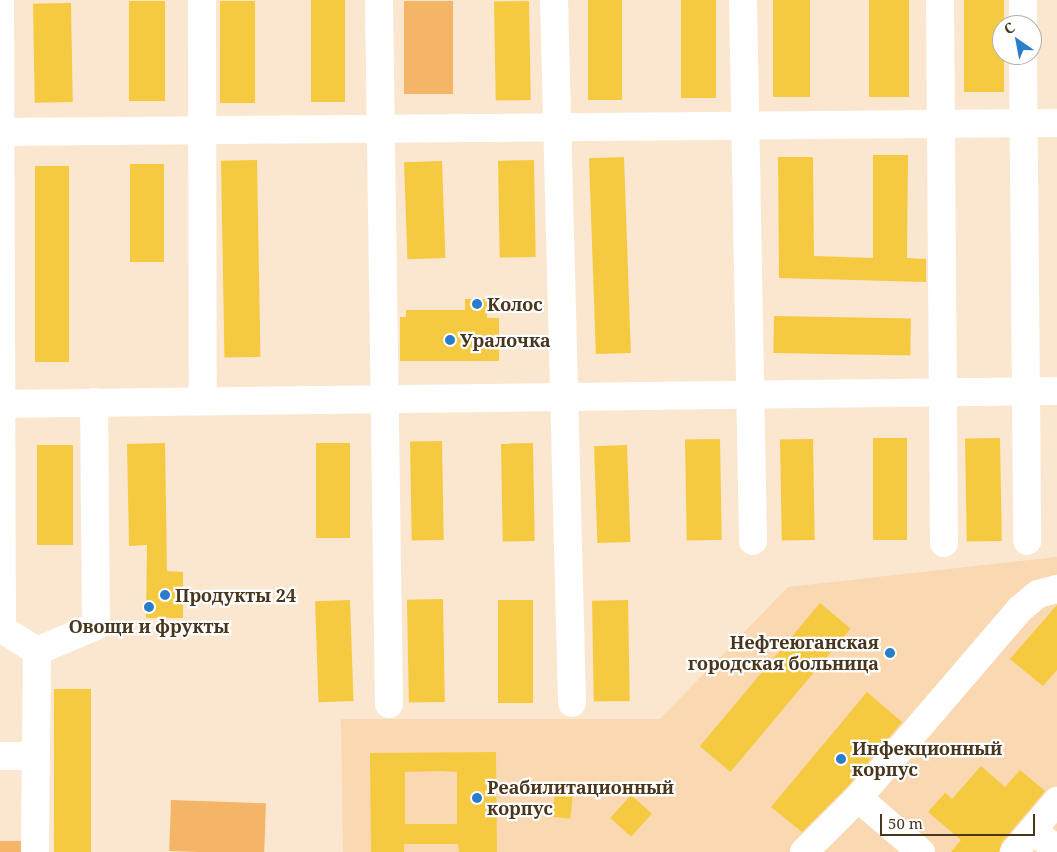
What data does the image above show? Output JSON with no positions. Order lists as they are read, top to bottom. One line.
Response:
{"places":["Колос","Уралочка","Продукты 24","Овощи и фрукты","Нефтеюганская городская больница","Инфекционный корпус","Реабилитационный корпус"],"scale_bar":"50 m","north":"top left"}
